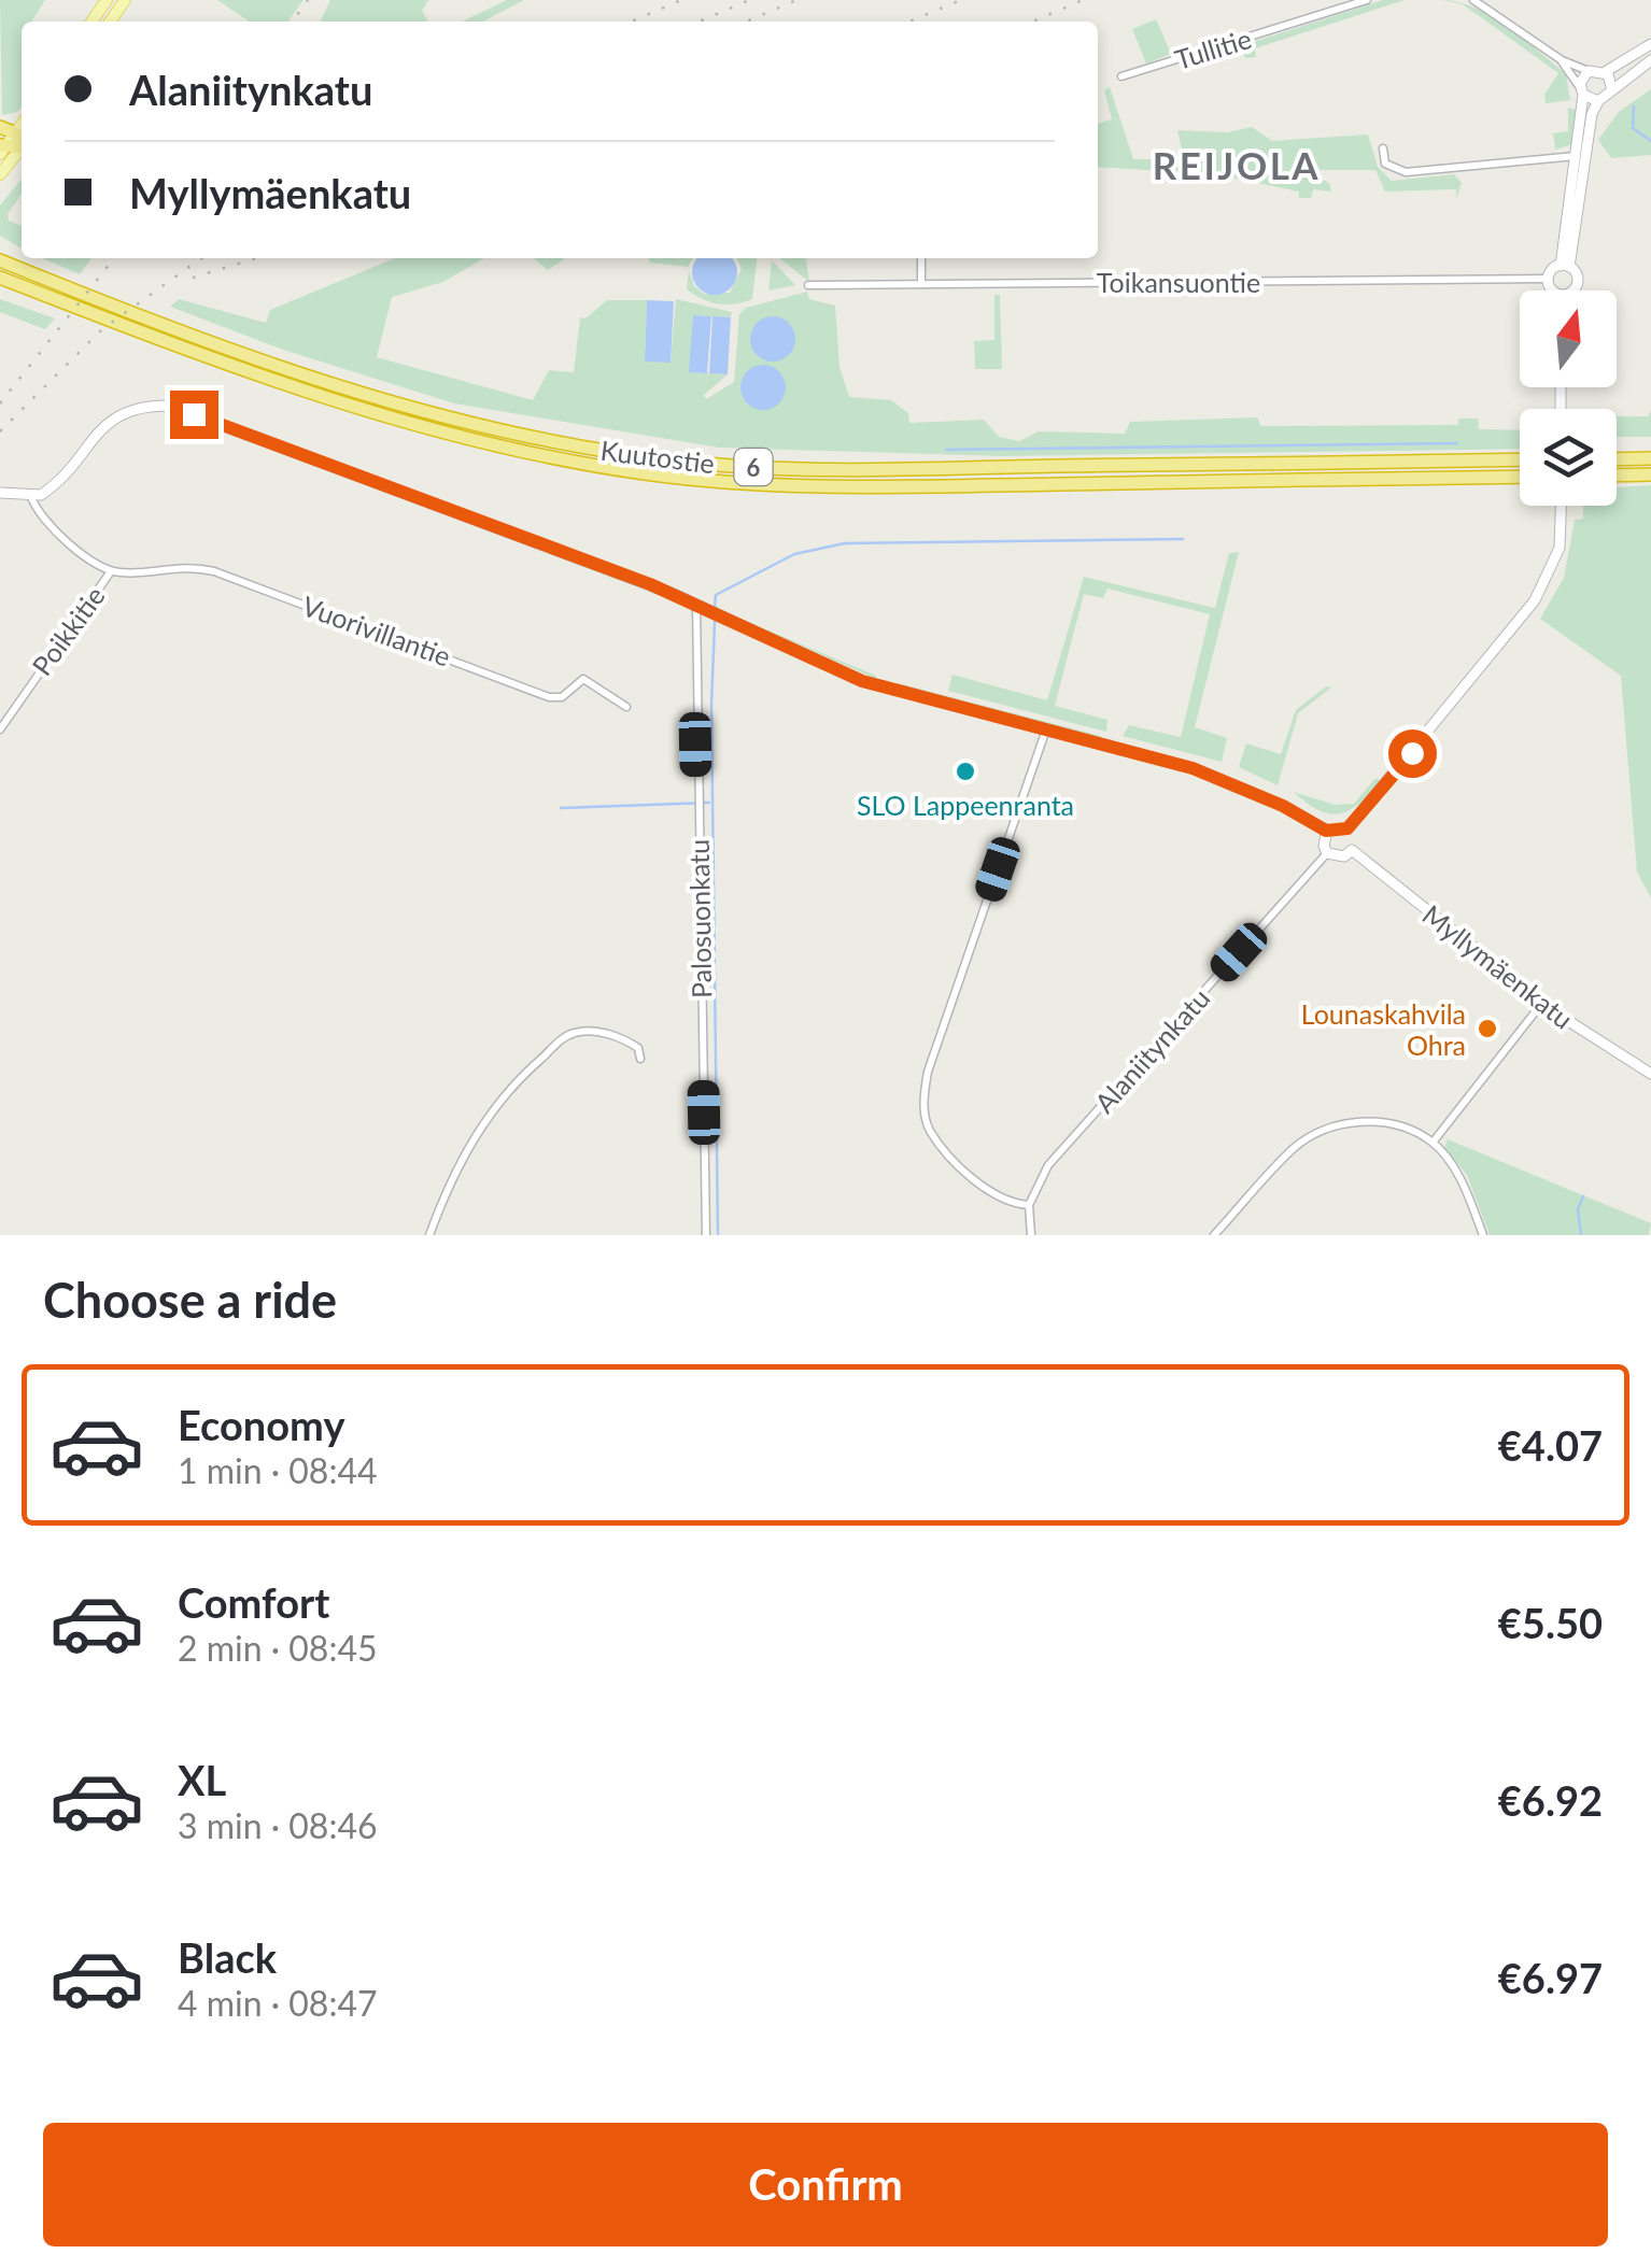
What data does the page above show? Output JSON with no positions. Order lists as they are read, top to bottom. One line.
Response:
{"streets":{"highway":["Kuutostie","6"],"main road":["Myllymäenkatu"],"street":["Tullitie","Toikansuontie","Poikkitie","Vuorivillantie","Palosuonkatu","Alaniitynkatu"]},"crossings":[["Poikkitie","Vuorivillantie"],["Myllymäenkatu","Alaniitynkatu"]],"districts":["REIJOLA"],"places":["SLO Lappeenranta","Lounaskahvila Ohra"],"north":"top","page":{"banner":["Alaniitynkatu","Myllymäenkatu"],"heading":"Choose a ride","list":[{"name":"Economy","note":"1 min · 08:44","value":"€4.07"},{"name":"Comfort","note":"2 min · 08:45","value":"€5.50"},{"name":"XL","note":"3 min · 08:46","value":"€6.92"},{"name":"Black","note":"4 min · 08:47","value":"€6.97"}],"buttons":"Confirm"}}
